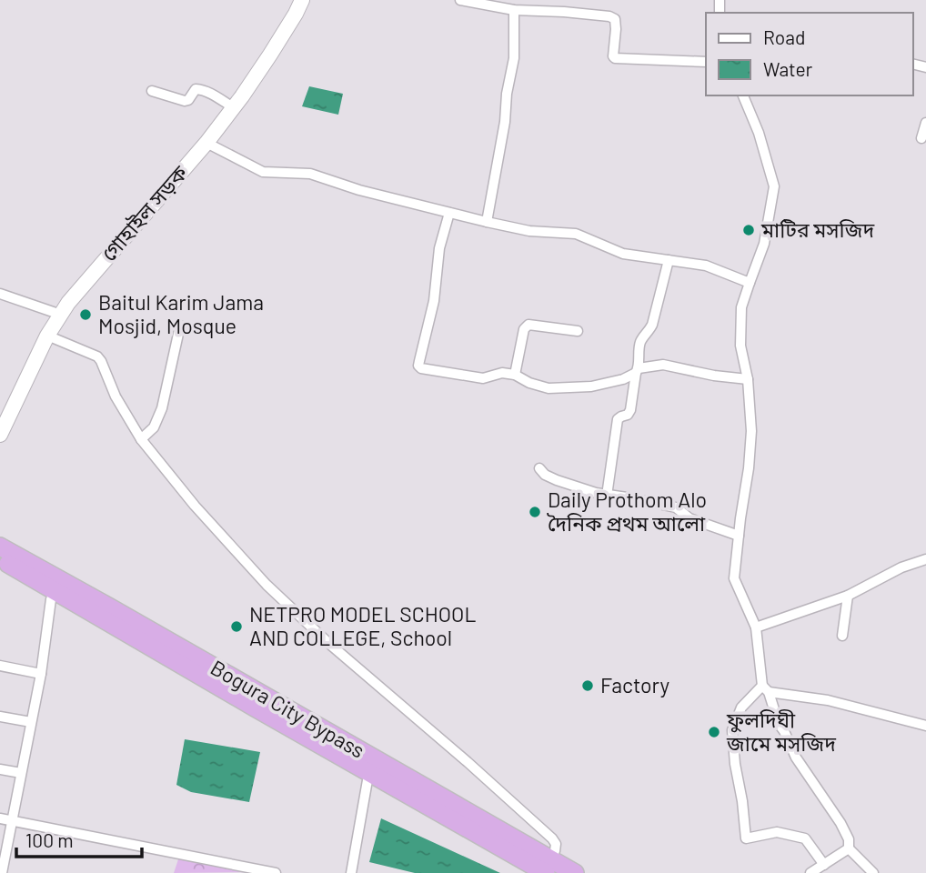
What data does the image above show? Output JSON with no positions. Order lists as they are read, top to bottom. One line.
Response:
{"streets":{"highway":["Bogura City Bypass"],"main road":["গোহাইল সড়ক"]},"places":["মাটির মসজিদ","Baitul Karim Jama Mosjid, Mosque","Daily Prothom Alo দৈনিক প্রথম আলো","NETPRO MODEL SCHOOL AND COLLEGE, School","Factory","ফুলদিঘী জামে মসজিদ"],"legend":["Road","Water"],"scale_bar":"100 m"}
